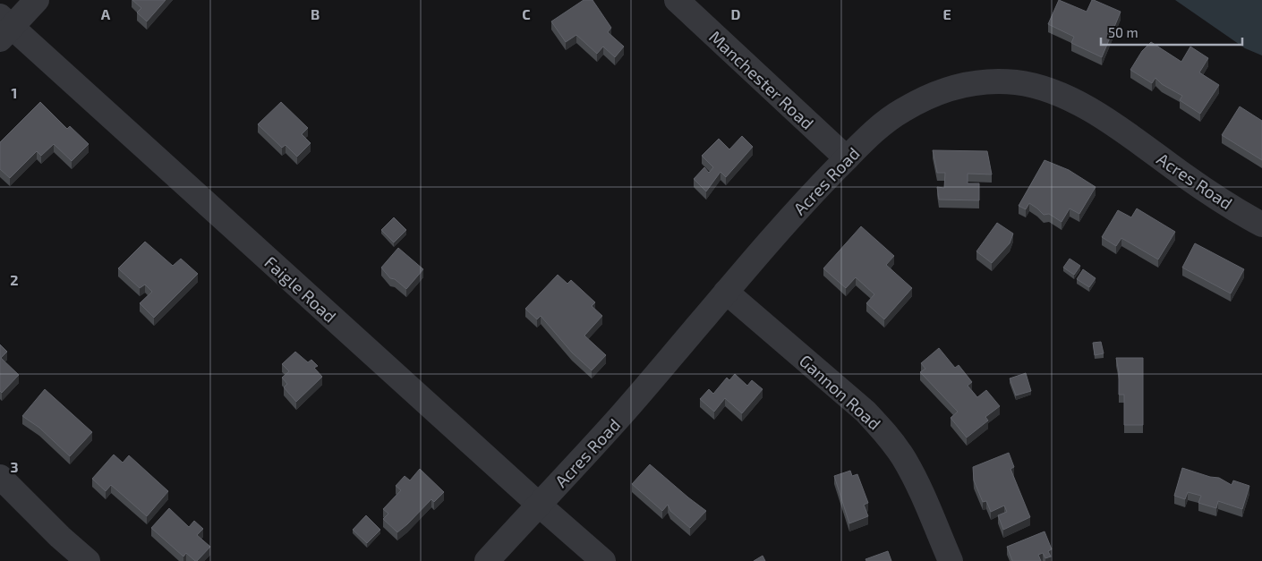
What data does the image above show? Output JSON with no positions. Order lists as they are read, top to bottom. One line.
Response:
{"streets":{"street":["Manchester Road","Acres Road","Faigle Road","Gannon Road"]},"crossings":[["Manchester Road","Acres Road"],["Acres Road","Faigle Road"],["Acres Road","Gannon Road"]],"scale_bar":"50 m","grid":{"columns":["A","B","C","D","E"],"rows":["1","2","3"]}}
